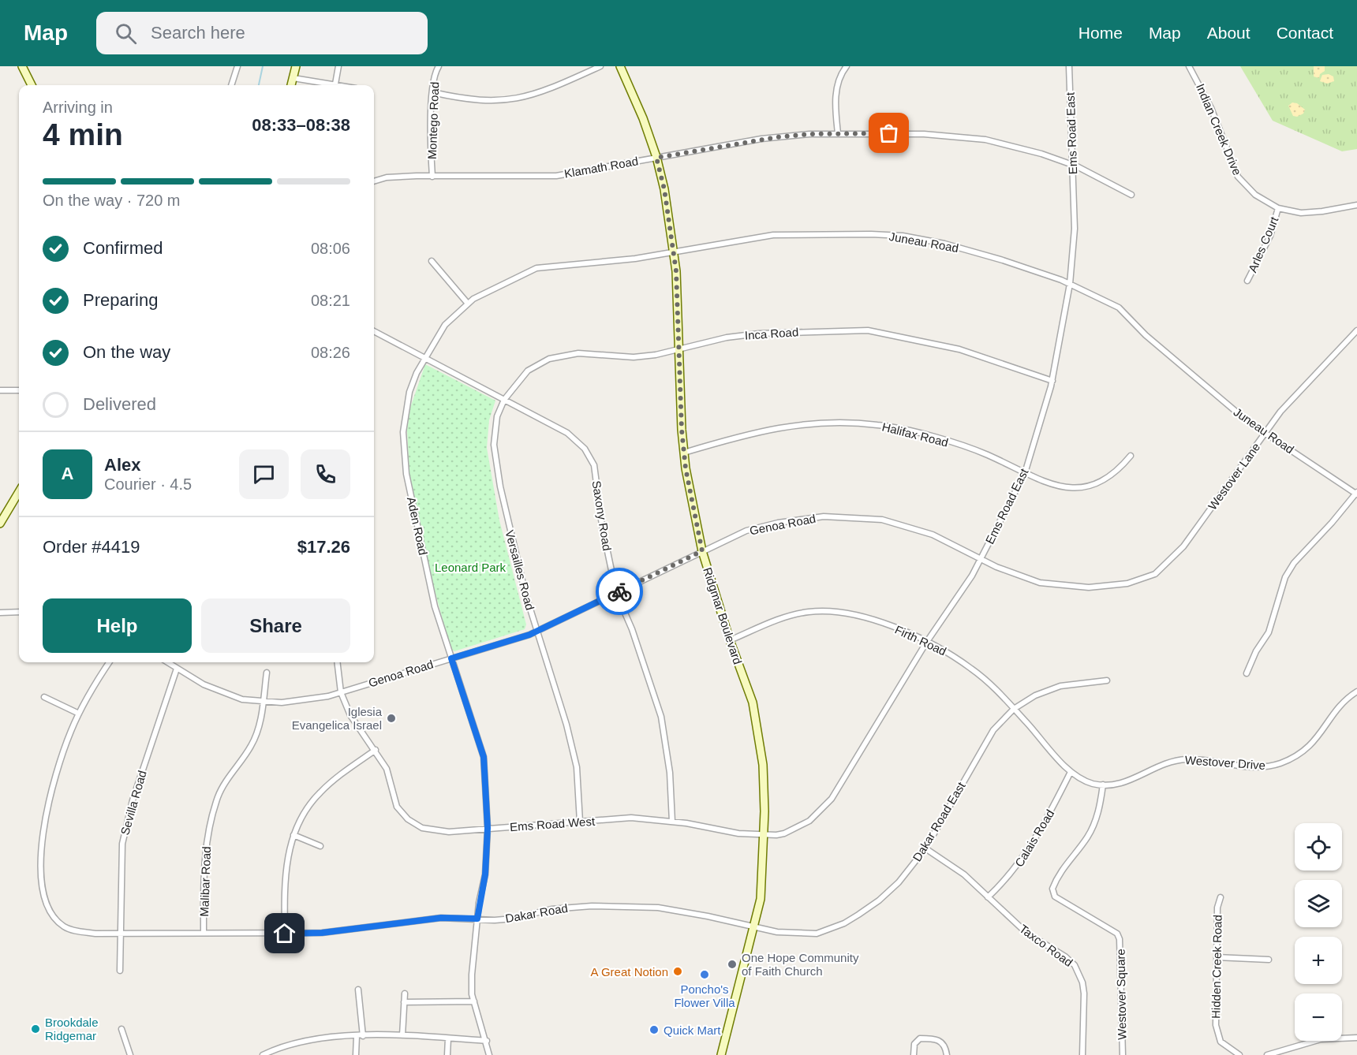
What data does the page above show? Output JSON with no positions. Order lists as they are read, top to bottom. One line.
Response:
{"streets":{"street":["Montego Road","Indian Creek Drive","Ems Road East","Klamath Road","Juneau Road","Arles Court","Inca Road","Halifax Road","Westover Lane","Saxony Road","Genoa Road","Aden Road","Versailles Road","Ridgmar Boulevard","Firth Road","Westover Drive","Sevilla Road","Dakar Road East","Ems Road West","Calais Road","Malibar Road","Dakar Road","Taxco Road","Hidden Creek Road","Westover Square"]},"crossings":[["Montego Road","Klamath Road"],["Indian Creek Drive","Arles Court"],["Ems Road East","Klamath Road"],["Ems Road East","Juneau Road"],["Ems Road East","Inca Road"],["Ems Road East","Halifax Road"],["Ems Road East","Genoa Road"],["Ems Road East","Ridgmar Boulevard"],["Ems Road East","Firth Road"],["Ems Road East","Ems Road West"],["Klamath Road","Ridgmar Boulevard"],["Juneau Road","Westover Lane"],["Juneau Road","Saxony Road"],["Juneau Road","Aden Road"],["Juneau Road","Ridgmar Boulevard"],["Inca Road","Saxony Road"],["Inca Road","Versailles Road"],["Inca Road","Ridgmar Boulevard"],["Halifax Road","Ridgmar Boulevard"],["Westover Lane","Genoa Road"],["Saxony Road","Genoa Road"],["Saxony Road","Aden Road"],["Saxony Road","Versailles Road"],["Saxony Road","Ems Road West"],["Genoa Road","Aden Road"],["Genoa Road","Versailles Road"],["Genoa Road","Ridgmar Boulevard"],["Genoa Road","Sevilla Road"],["Genoa Road","Ems Road West"],["Genoa Road","Malibar Road"],["Aden Road","Ems Road West"],["Aden Road","Dakar Road"],["Versailles Road","Ems Road West"],["Ridgmar Boulevard","Firth Road"],["Ridgmar Boulevard","Dakar Road East"],["Ridgmar Boulevard","Ems Road West"],["Ridgmar Boulevard","Dakar Road"],["Firth Road","Westover Drive"],["Firth Road","Dakar Road East"],["Firth Road","Calais Road"],["Westover Drive","Calais Road"],["Westover Drive","Westover Square"],["Sevilla Road","Dakar Road"],["Dakar Road East","Dakar Road"],["Dakar Road East","Taxco Road"],["Calais Road","Taxco Road"],["Malibar Road","Dakar Road"]],"parks":["Leonard Park"],"places":["Iglesia Evangelica Israel","One Hope Community of Faith Church","A Great Notion","Poncho's Flower Villa","Brookdale Ridgemar","Quick Mart"],"page":{"header":"Map","search":"Search here","nav":["Home","Map","About","Contact"],"heading":["4 min","Arriving in","08:33–08:38"],"panel":["Alex","Courier · 4.5","Order #4419","$17.26"],"bar":"On the way · 720 m","list":[["Confirmed","08:06"],["Preparing","08:21"],["On the way","08:26"],"Delivered"],"round":"A","buttons":["Help","Share"],"map_buttons":["+","−"]}}
